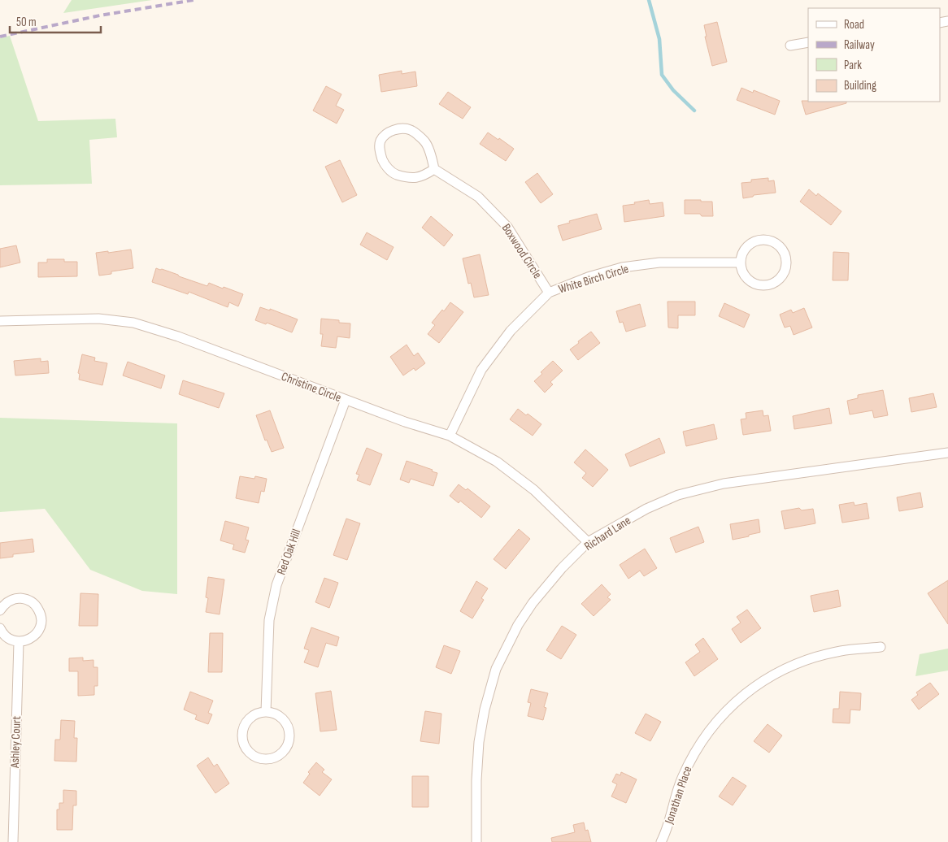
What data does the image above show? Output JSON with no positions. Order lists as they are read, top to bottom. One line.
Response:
{"streets":{"street":["Boxwood Circle","White Birch Circle","Christine Circle","Richard Lane","Red Oak Hill","Ashley Court","Jonathan Place"]},"crossings":[["Boxwood Circle","White Birch Circle"],["White Birch Circle","Christine Circle"],["Christine Circle","Richard Lane"],["Christine Circle","Red Oak Hill"]],"legend":["Road","Railway","Park","Building"],"scale_bar":"50 m"}
